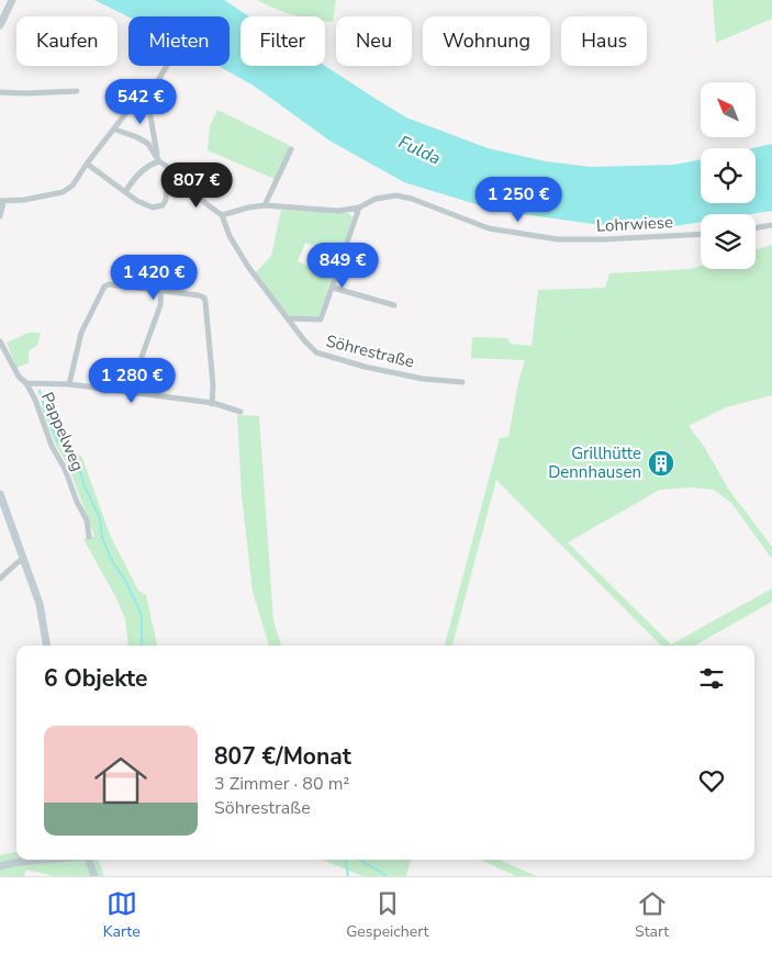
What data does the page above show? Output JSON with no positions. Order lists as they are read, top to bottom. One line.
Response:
{"streets":{"street":["Lohrwiese","Söhrestraße","Pappelweg"]},"crossings":[["Lohrwiese","Söhrestraße"]],"water":["Fulda"],"places":{"building":["Grillhütte Dennhausen"]},"north":"top left","page":{"chip":["Kaufen","Mieten","Filter","Neu","Wohnung","Haus"],"price":["542 €","807 €","1 250 €","849 €","1 420 €","1 280 €"],"heading":"6 Objekte","list":[{"name":"807 €/Monat","note":"3 Zimmer · 80 m² · Söhrestraße"}],"tabs":["Karte","Gespeichert","Start"]}}
